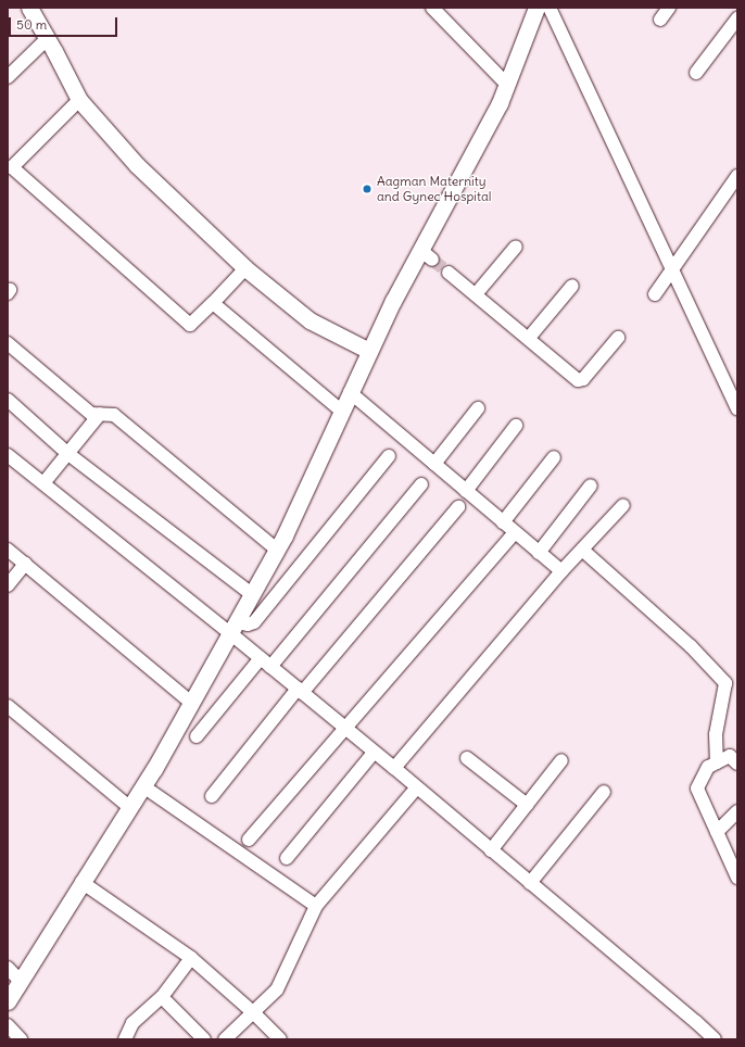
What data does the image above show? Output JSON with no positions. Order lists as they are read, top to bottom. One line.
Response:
{"places":["Aagman Maternity and Gynec Hospital"],"scale_bar":"50 m"}
